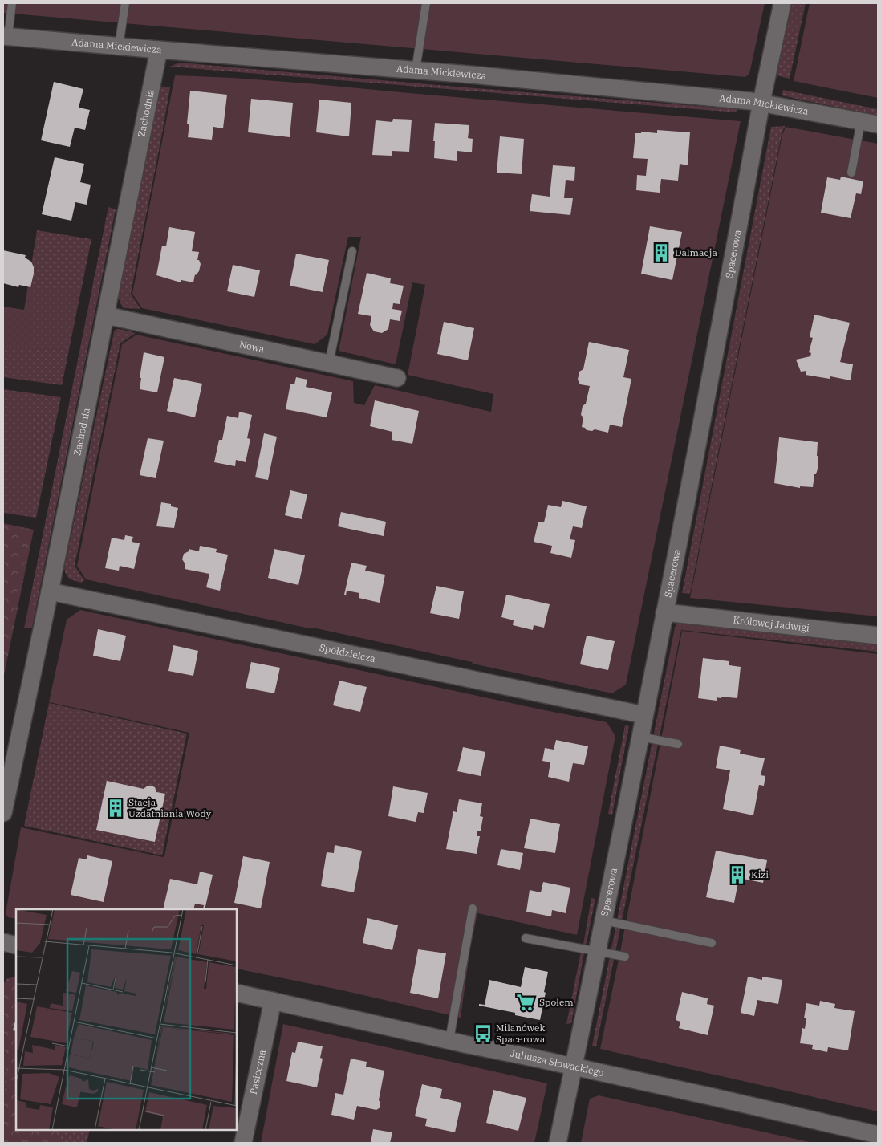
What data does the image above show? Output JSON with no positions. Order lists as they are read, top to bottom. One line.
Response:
{"streets":{"street":["Adama Mickiewicza","Zachodnia","Spacerowa","Nowa","Królowej Jadwigi","Spółdzielcza","Juliusza Słowackiego","Pasieczna"]},"crossings":[["Adama Mickiewicza","Zachodnia"],["Adama Mickiewicza","Spacerowa"],["Zachodnia","Nowa"],["Zachodnia","Spółdzielcza"],["Spacerowa","Królowej Jadwigi"],["Spacerowa","Spółdzielcza"],["Spacerowa","Juliusza Słowackiego"],["Juliusza Słowackiego","Pasieczna"]],"places":{"building":["Dalmacja","Stacja Uzdatniania Wody","Kizi"],"supermarket":["Społem"],"bus stop":["Milanówek Spacerowa"]}}
